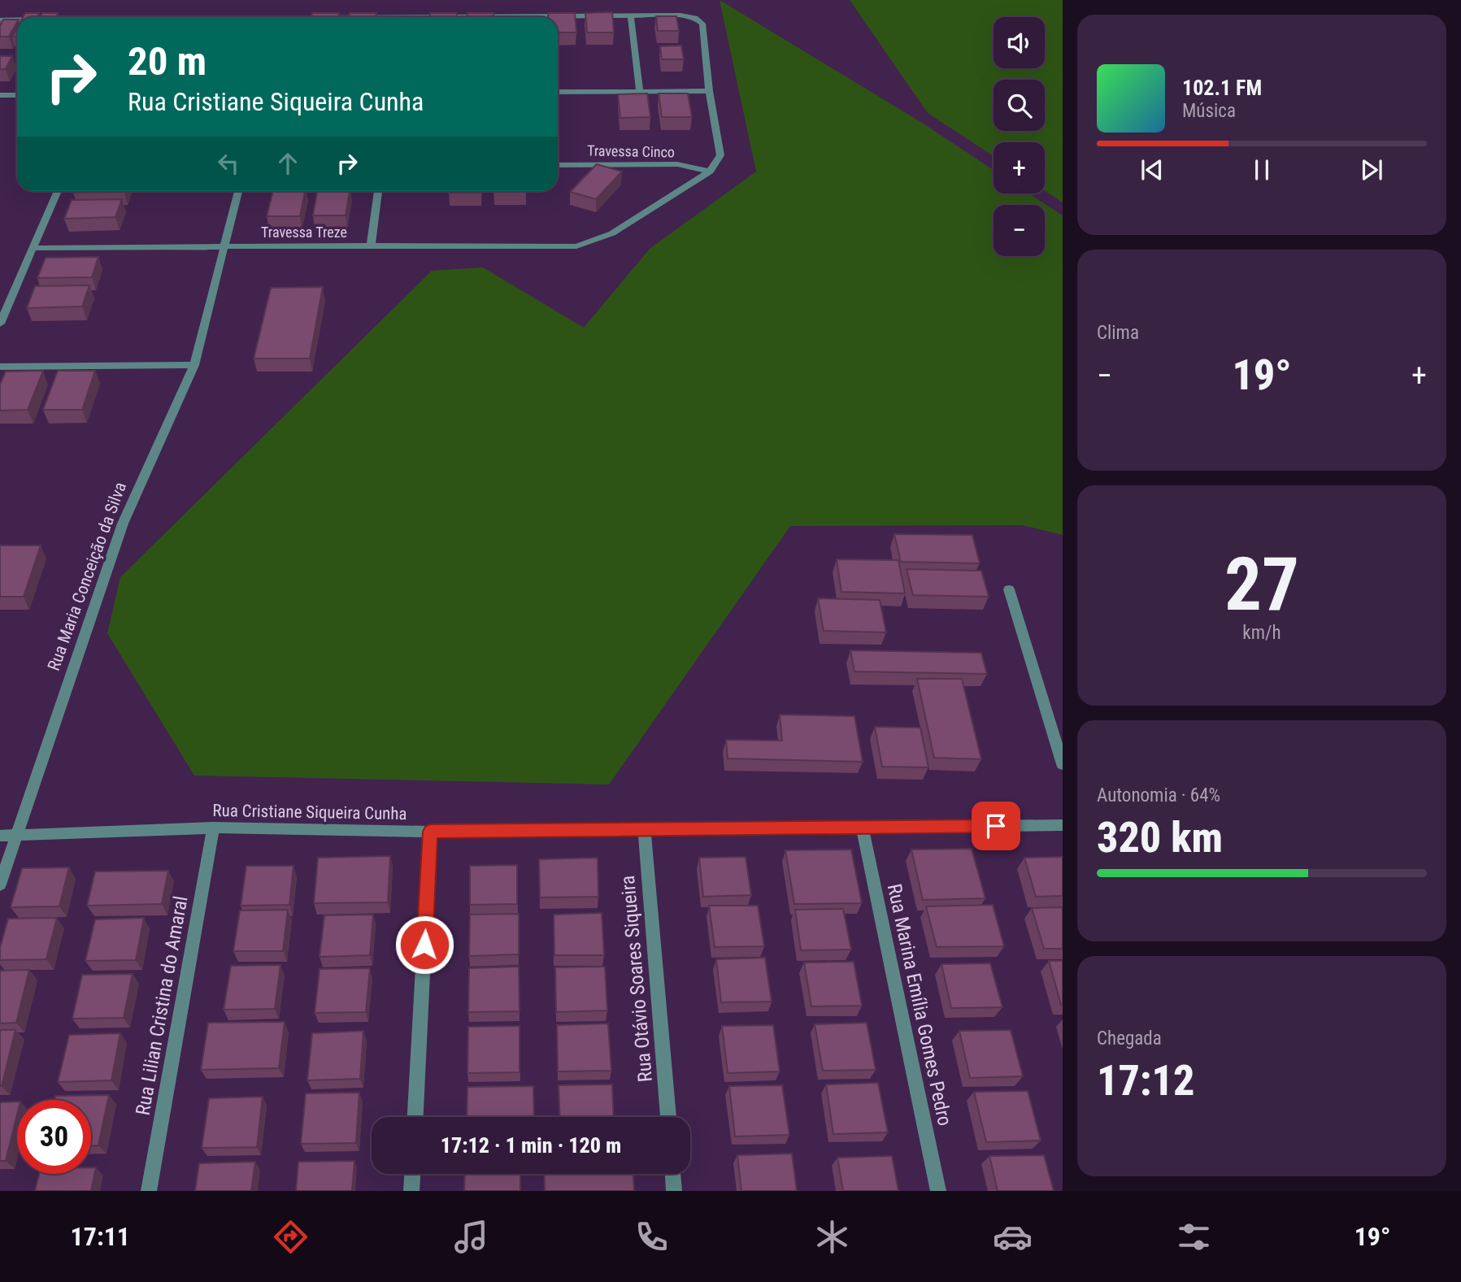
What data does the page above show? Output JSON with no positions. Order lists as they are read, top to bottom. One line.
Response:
{"streets":{"street":["Travessa Cinco","Travessa Treze","Rua Maria Conceição da Silva","Rua Cristiane Siqueira Cunha","Rua Otávio Soares Siqueira","Rua Marina Emília Gomes Pedro","Rua Lilian Cristina do Amaral"]},"crossings":[["Travessa Cinco","Travessa Treze"],["Travessa Treze","Rua Maria Conceição da Silva"],["Rua Maria Conceição da Silva","Rua Cristiane Siqueira Cunha"],["Rua Cristiane Siqueira Cunha","Rua Otávio Soares Siqueira"],["Rua Cristiane Siqueira Cunha","Rua Marina Emília Gomes Pedro"],["Rua Cristiane Siqueira Cunha","Rua Lilian Cristina do Amaral"]],"page":{"map_buttons":["+","−"],"turn":["20 m","Rua Cristiane Siqueira Cunha"],"song":["102.1 FM","Música"],"tile":["Clima",["27","km/h"],["Autonomia · 64%","320 km"],["Chegada","17:12"]],"heat":["−","19°","+"],"limit":"30","trip":"17:12 · 1 min · 120 m","tabs":["17:11","19°"]}}
